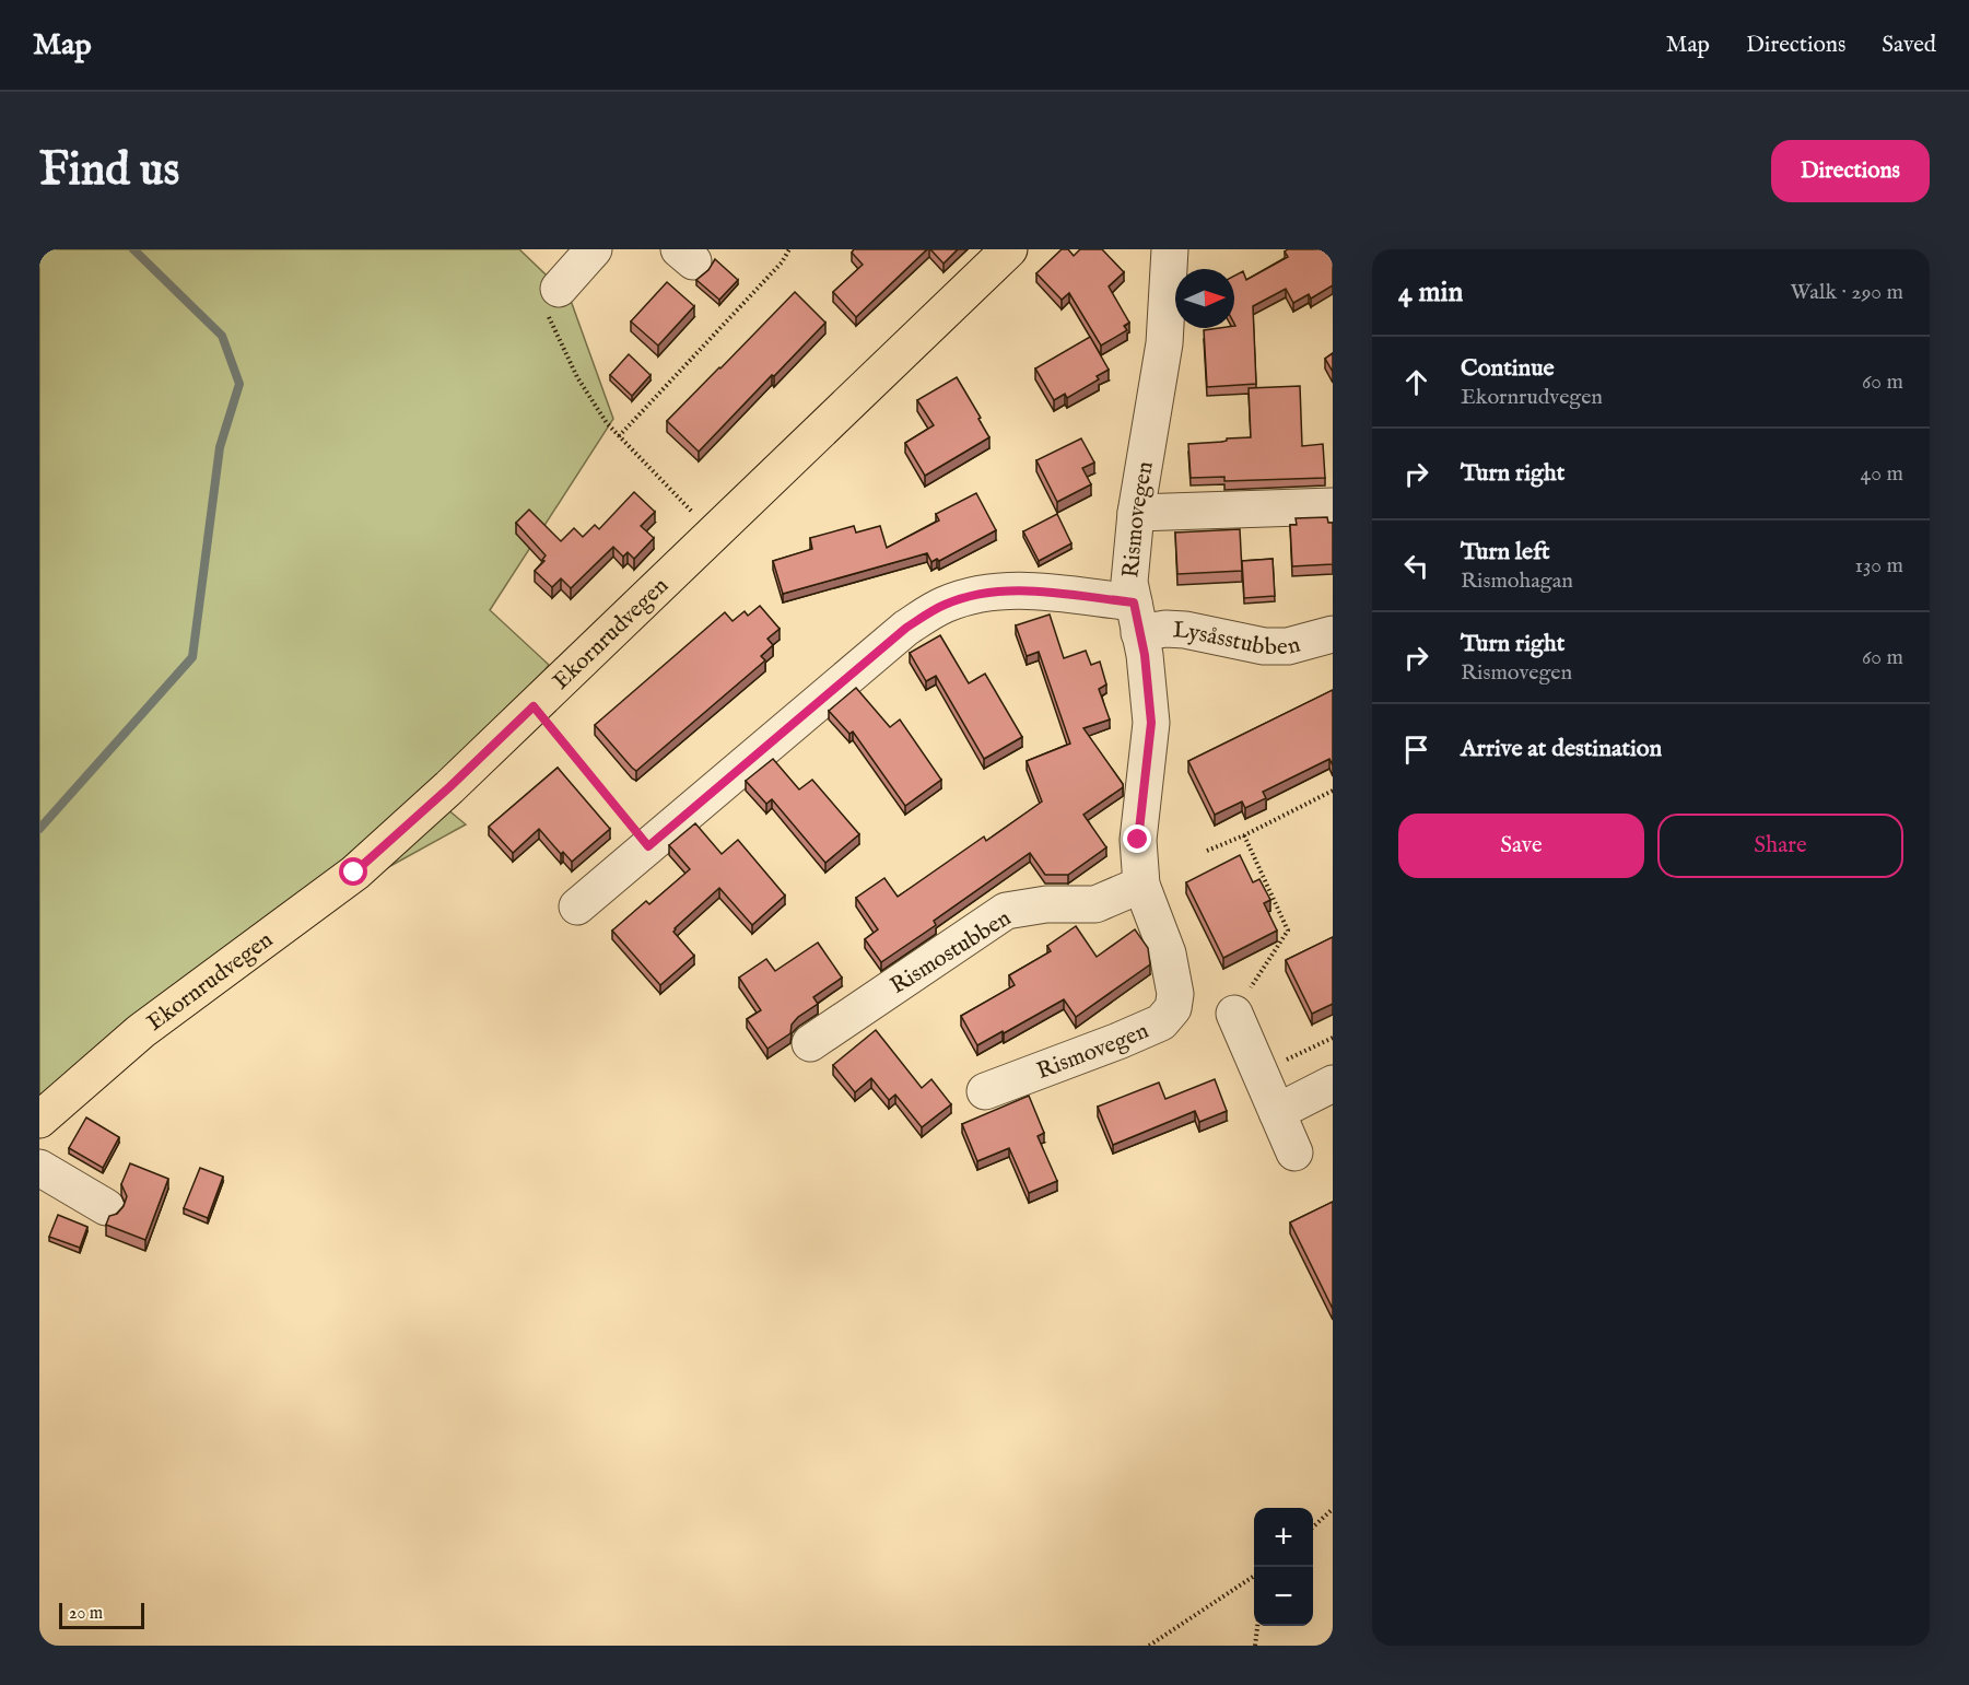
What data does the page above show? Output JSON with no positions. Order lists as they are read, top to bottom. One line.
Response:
{"streets":{"main road":["Ekornrudvegen"],"street":["Rismovegen","Lysåsstubben","Rismostubben"]},"crossings":[["Rismovegen","Lysåsstubben"],["Rismovegen","Rismostubben"]],"scale_bar":"20 m","north":"right","page":{"header":"Map","nav":["Map","Directions","Saved"],"buttons":["Directions",["Save","Share"]],"title":"Find us","heading":["4 min","Walk · 290 m"],"list":[["Continue","Ekornrudvegen","60 m"],["Turn right","40 m"],["Turn left","Rismohagan","130 m"],["Turn right","Rismovegen","60 m"],"Arrive at destination"],"map_buttons":["+","−"],"scale":"20 m"}}
